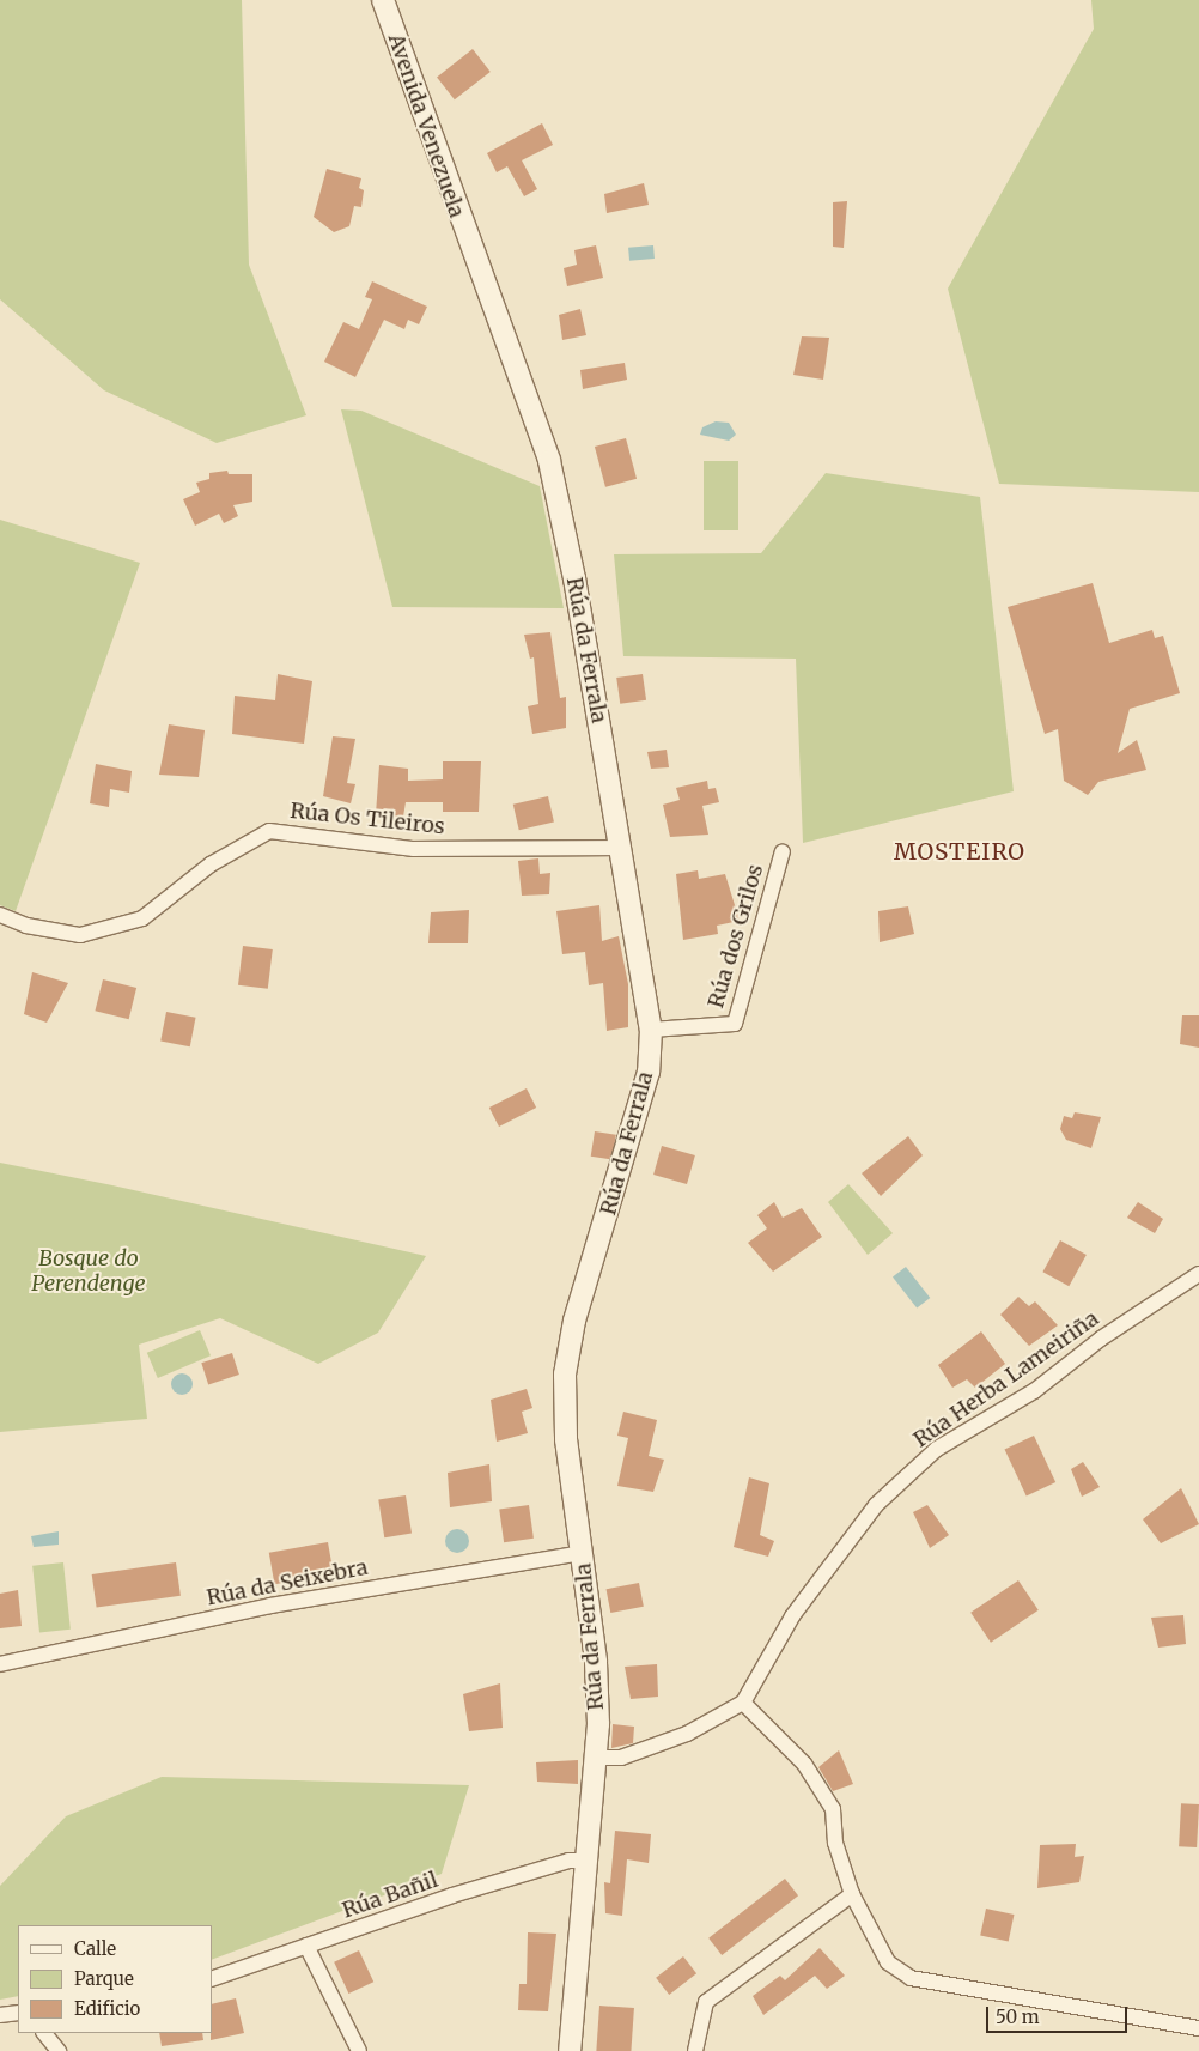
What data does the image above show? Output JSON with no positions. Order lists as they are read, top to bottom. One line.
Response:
{"streets":{"street":["Avenida Venezuela","Rúa da Ferrala","Rúa Os Tileiros","Rúa dos Grilos","Rúa Herba Lameiriña","Rúa da Seixebra","Rúa Bañil"]},"crossings":[["Avenida Venezuela","Rúa da Ferrala"],["Rúa da Ferrala","Rúa Os Tileiros"],["Rúa da Ferrala","Rúa dos Grilos"],["Rúa da Ferrala","Rúa da Seixebra"],["Rúa da Ferrala","Rúa Bañil"]],"districts":["MOSTEIRO"],"parks":["Bosque do Perendenge"],"legend":["Calle","Parque","Edificio"],"scale_bar":"50 m"}
